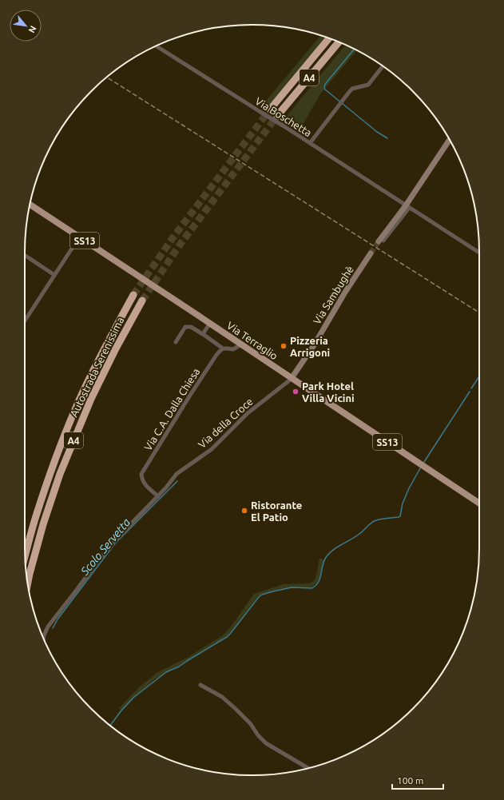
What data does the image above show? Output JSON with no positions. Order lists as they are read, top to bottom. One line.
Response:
{"streets":{"highway":["A4","Autostrada Serenissima"],"main road":["SS13","Via Terraglio"],"street":["Via Boschetta","Via Sambughè","Via C.A. Dalla Chiesa","Via della Croce"]},"crossings":[["Via Sambughè","Via Terraglio"],["Via Sambughè","Via della Croce"],["Via Terraglio","Via della Croce"],["Via C.A. Dalla Chiesa","Via della Croce"]],"water":["Scolo Servetta"],"places":["Pizzeria Arrigoni","Park Hotel Villa Vicini","Ristorante El Patio"],"scale_bar":"100 m","north":"bottom right"}
